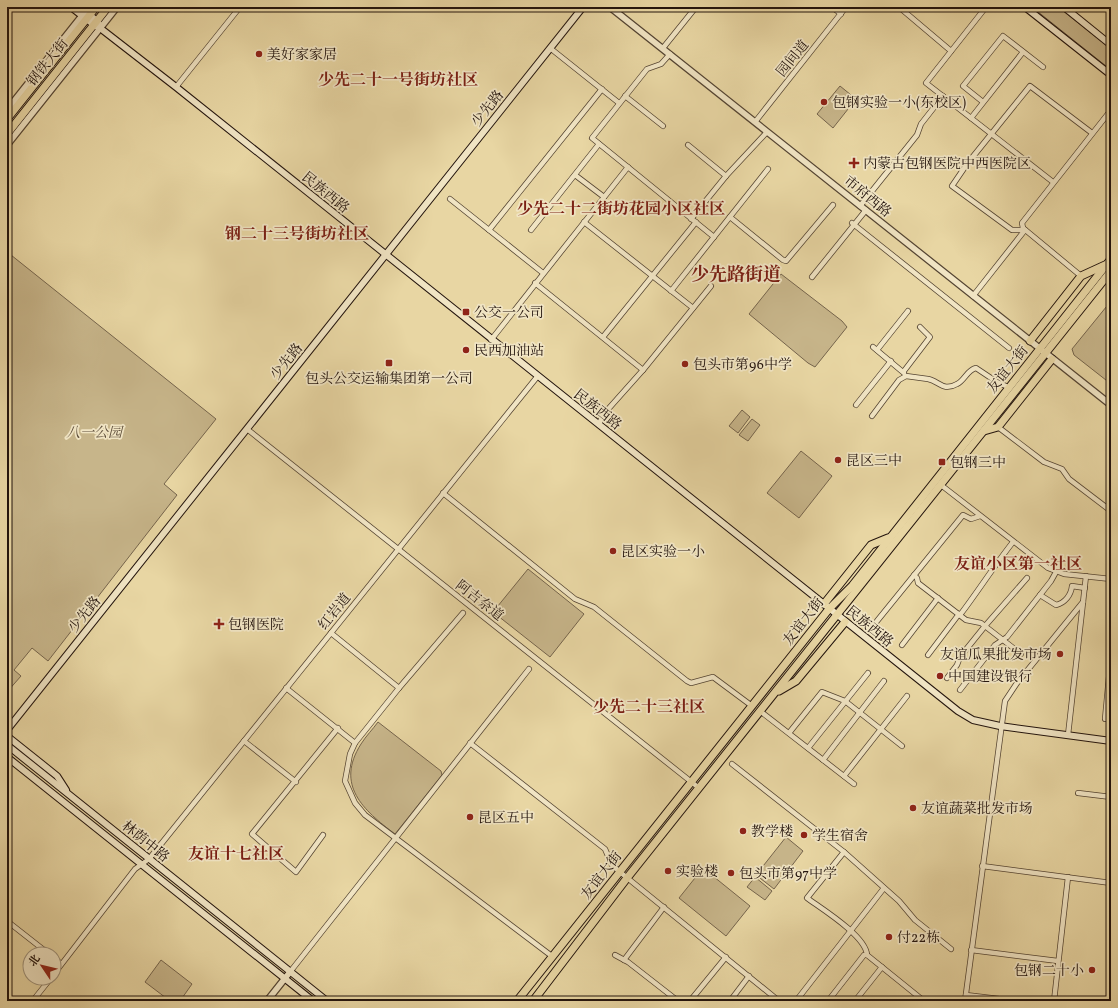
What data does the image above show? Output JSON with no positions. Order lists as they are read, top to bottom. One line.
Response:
{"streets":{"main road":["钢铁大街","少先路","民族西路","友谊大街","林荫中路"],"street":["园间道","市府西路","阿吉奈道","红岩道"]},"crossings":[["园间道","市府西路"],["钢铁大街","民族西路"],["少先路","民族西路"],["少先路","阿吉奈道"],["民族西路","友谊大街"],["民族西路","红岩道"],["市府西路","友谊大街"],["友谊大街","阿吉奈道"],["阿吉奈道","红岩道"],["红岩道","林荫中路"]],"districts":["少先二十一号街坊社区","少先二十二街坊花园小区社区","钢二十三号街坊社区","少先路街道","友谊小区第一社区","少先二十三社区","友谊十七社区"],"parks":["八一公园"],"places":{"other":["美好家家居","包钢实验一小(东校区)","民西加油站","包头市第96中学","昆区三中","昆区实验一小","友谊瓜果批发市场","中国建设银行","友谊蔬菜批发市场","昆区五中","教学楼","学生宿舍","实验楼","包头市第97中学","付22栋","包钢二十小"],"health":["内蒙古包钢医院中西医院区","包钢医院"],"transit":["公交一公司","包头公交运输集团第一公司","包钢三中"]},"north":"top left"}
